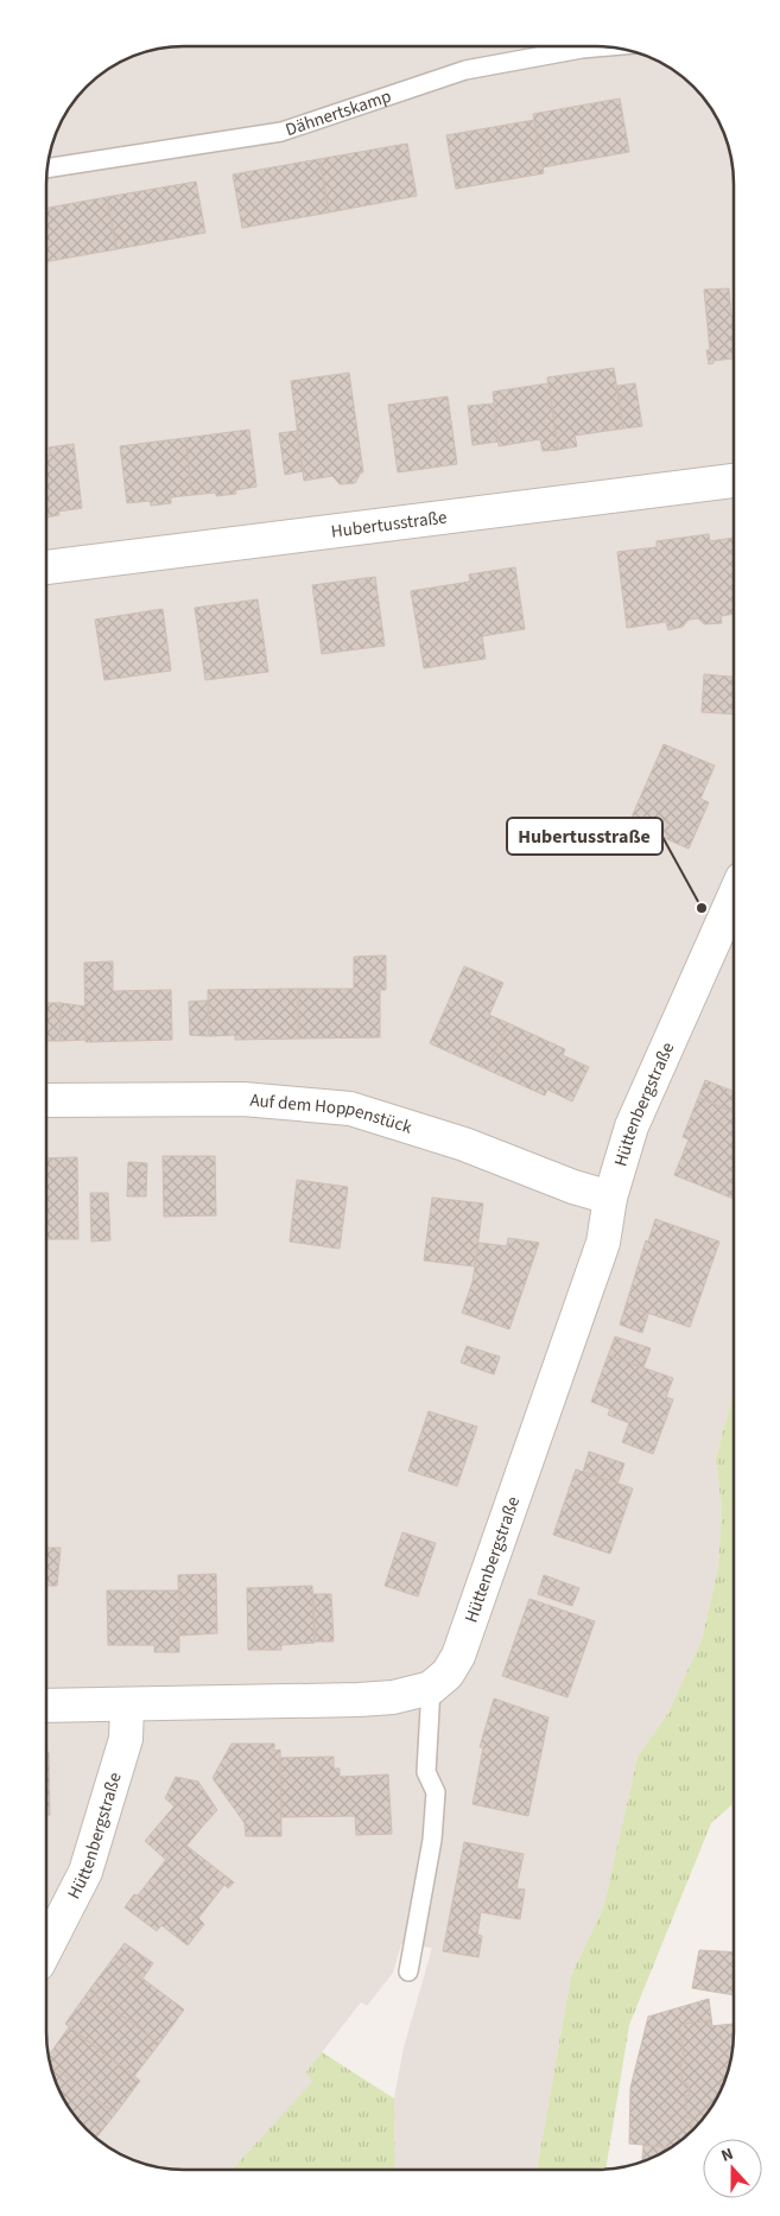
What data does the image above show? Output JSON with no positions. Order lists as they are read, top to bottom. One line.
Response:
{"streets":{"street":["Hubertusstraße","Hüttenbergstraße","Auf dem Hoppenstück"],"lane":["Dähnertskamp"]},"crossings":[["Hüttenbergstraße","Auf dem Hoppenstück"]],"places":["Hubertusstraße"],"north":"top"}
